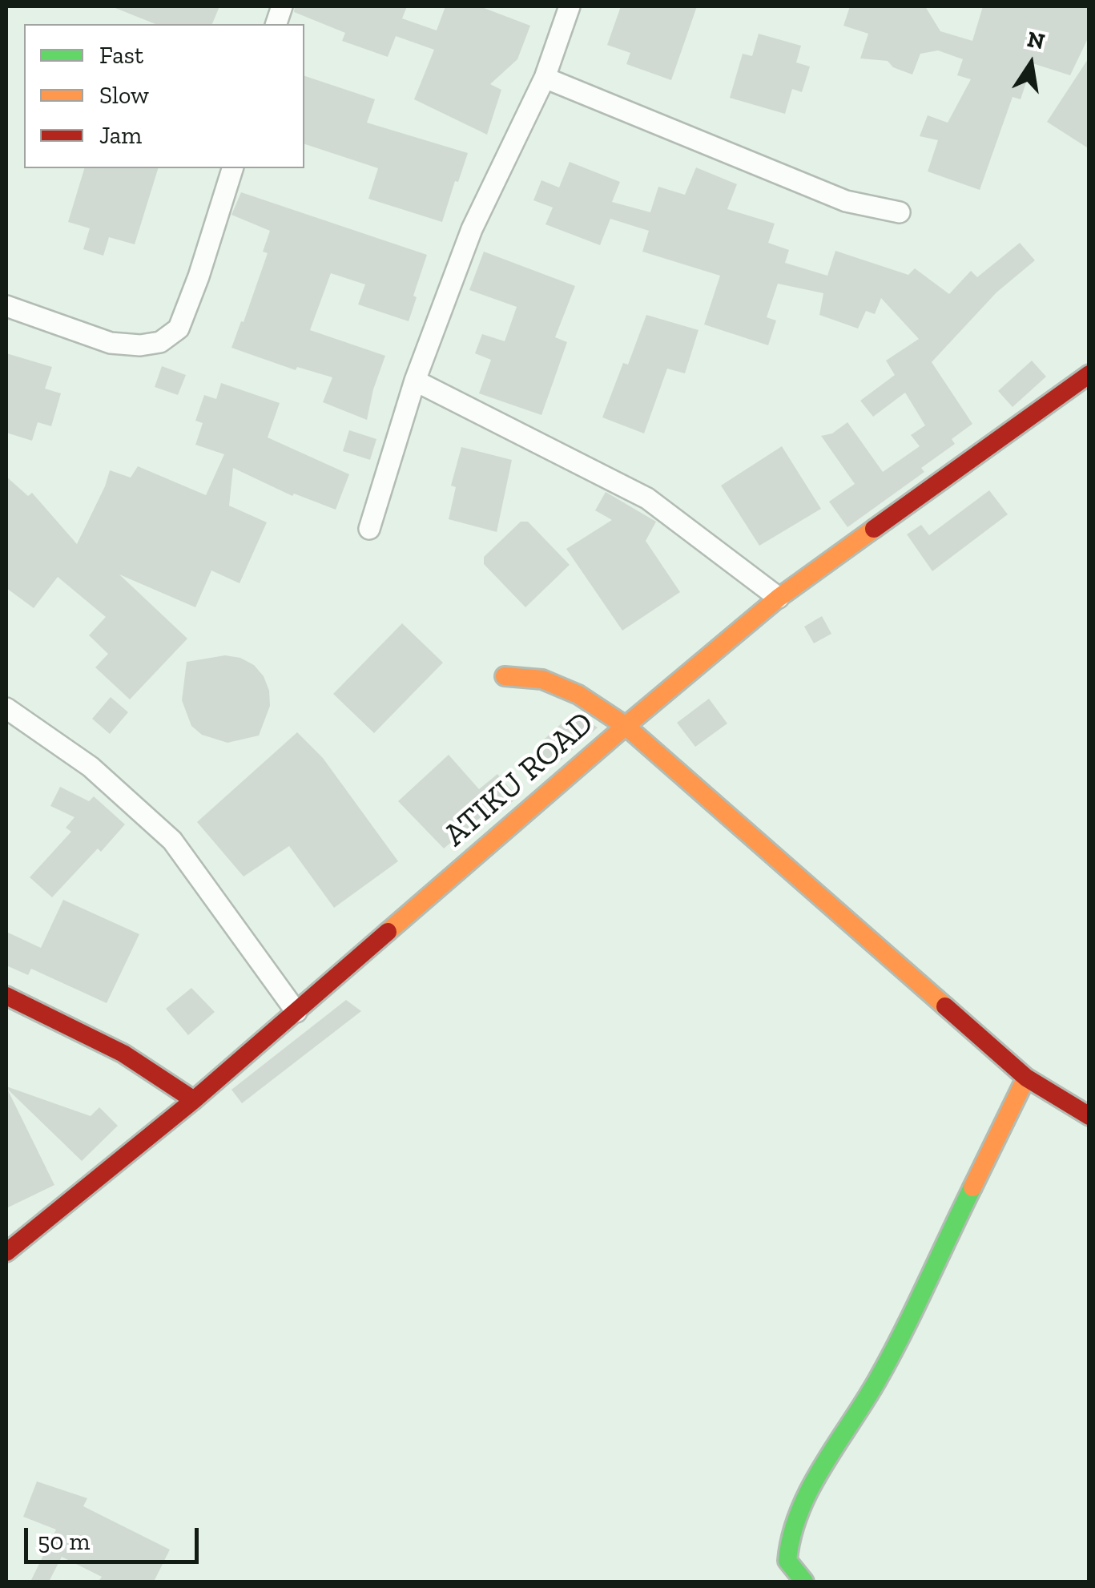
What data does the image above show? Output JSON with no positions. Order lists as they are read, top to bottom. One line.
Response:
{"streets":{"street":["ATIKU ROAD"]},"legend":["Fast","Slow","Jam"],"scale_bar":"50 m","north":"top"}
